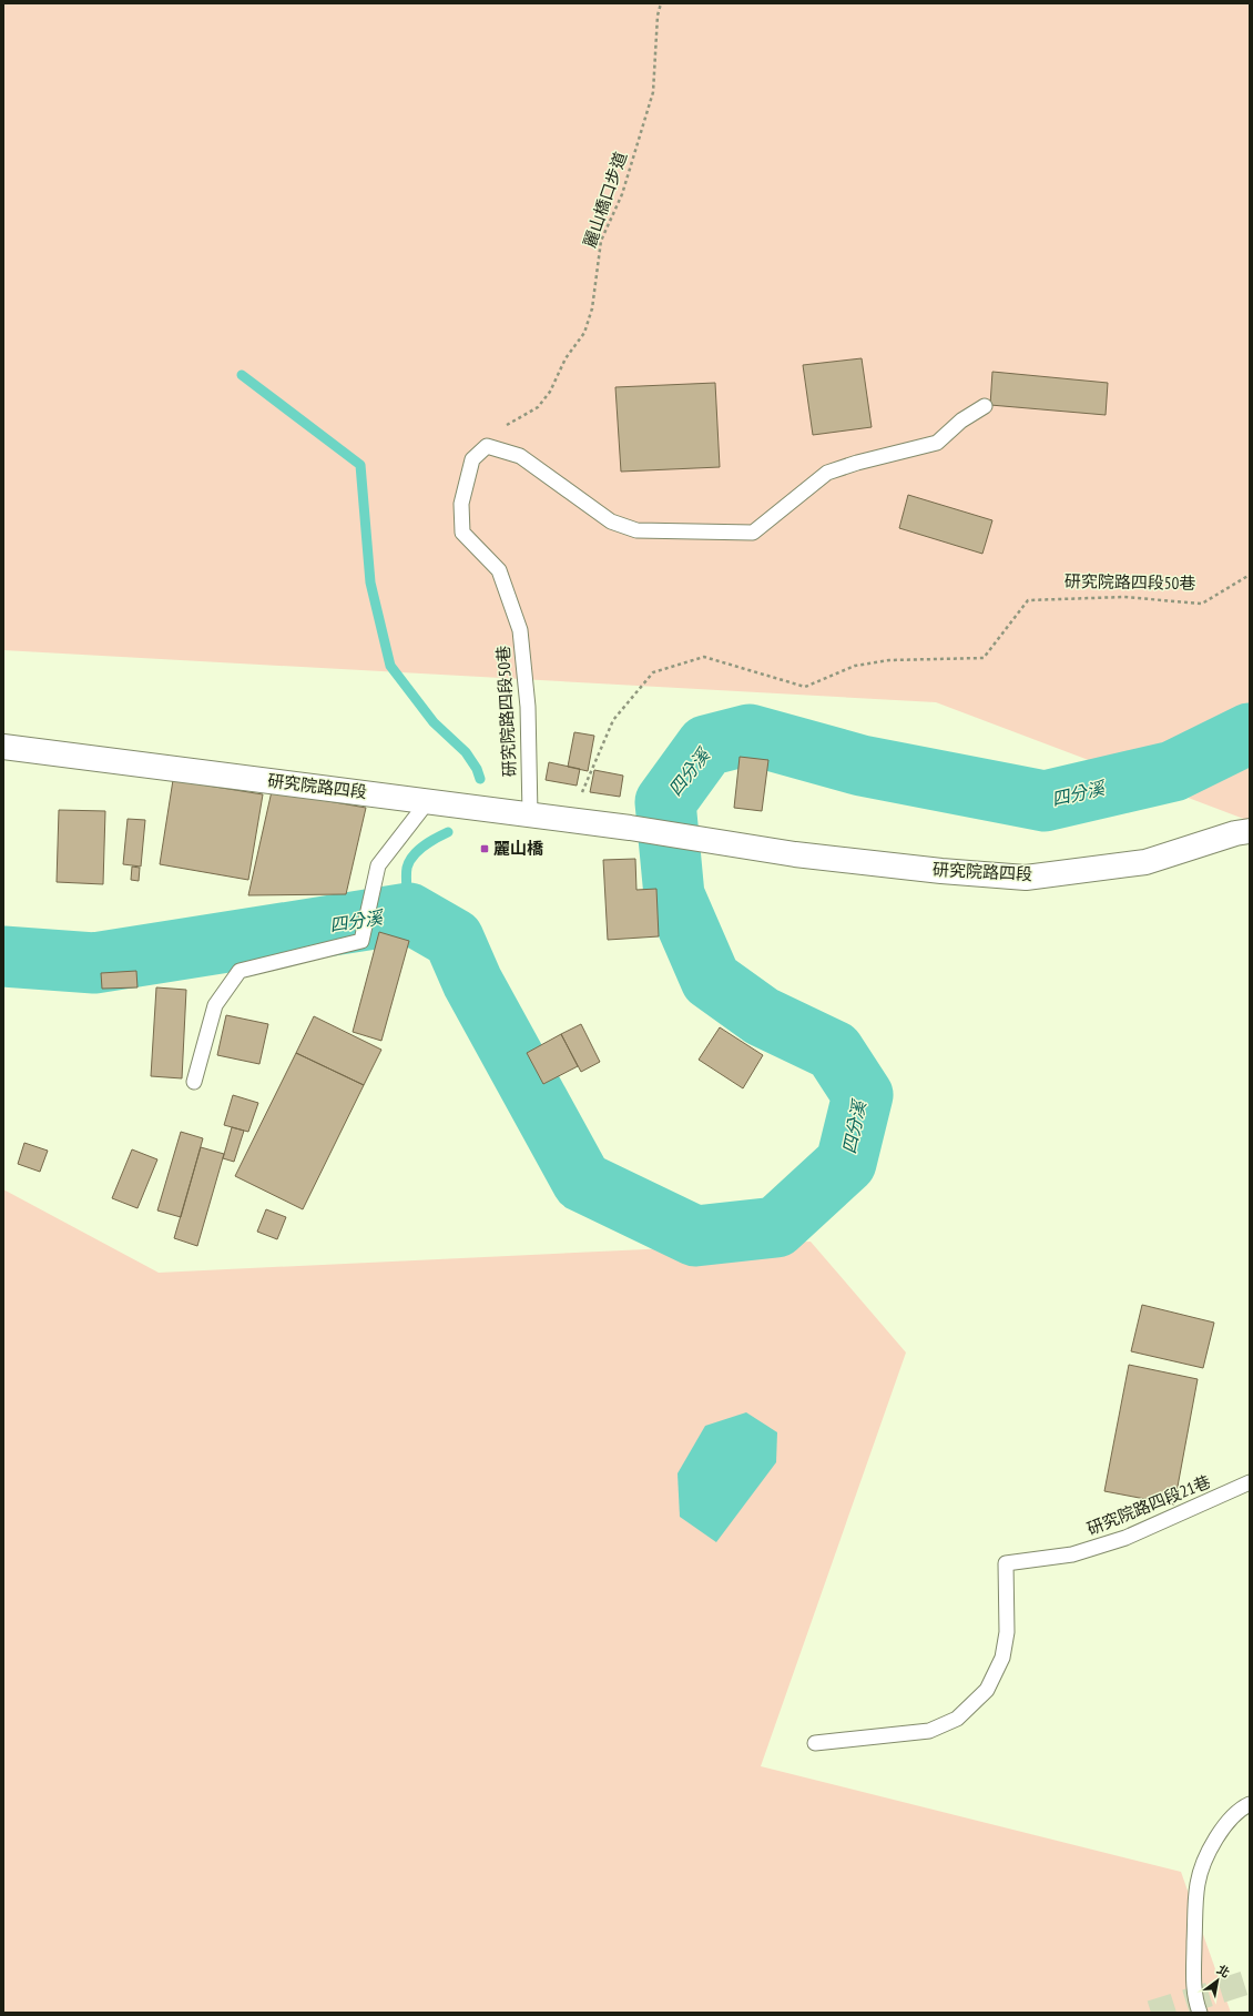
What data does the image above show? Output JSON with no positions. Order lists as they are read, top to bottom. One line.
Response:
{"streets":{"street":["研究院路四段"],"lane":["研究院路四段50巷","研究院路四段21巷"],"path":["麗山橋口步道"]},"crossings":[["麗山橋口步道","研究院路四段50巷"],["研究院路四段50巷","研究院路四段"]],"water":["四分溪"],"places":{"transit":["麗山橋"]},"north":"top right"}
